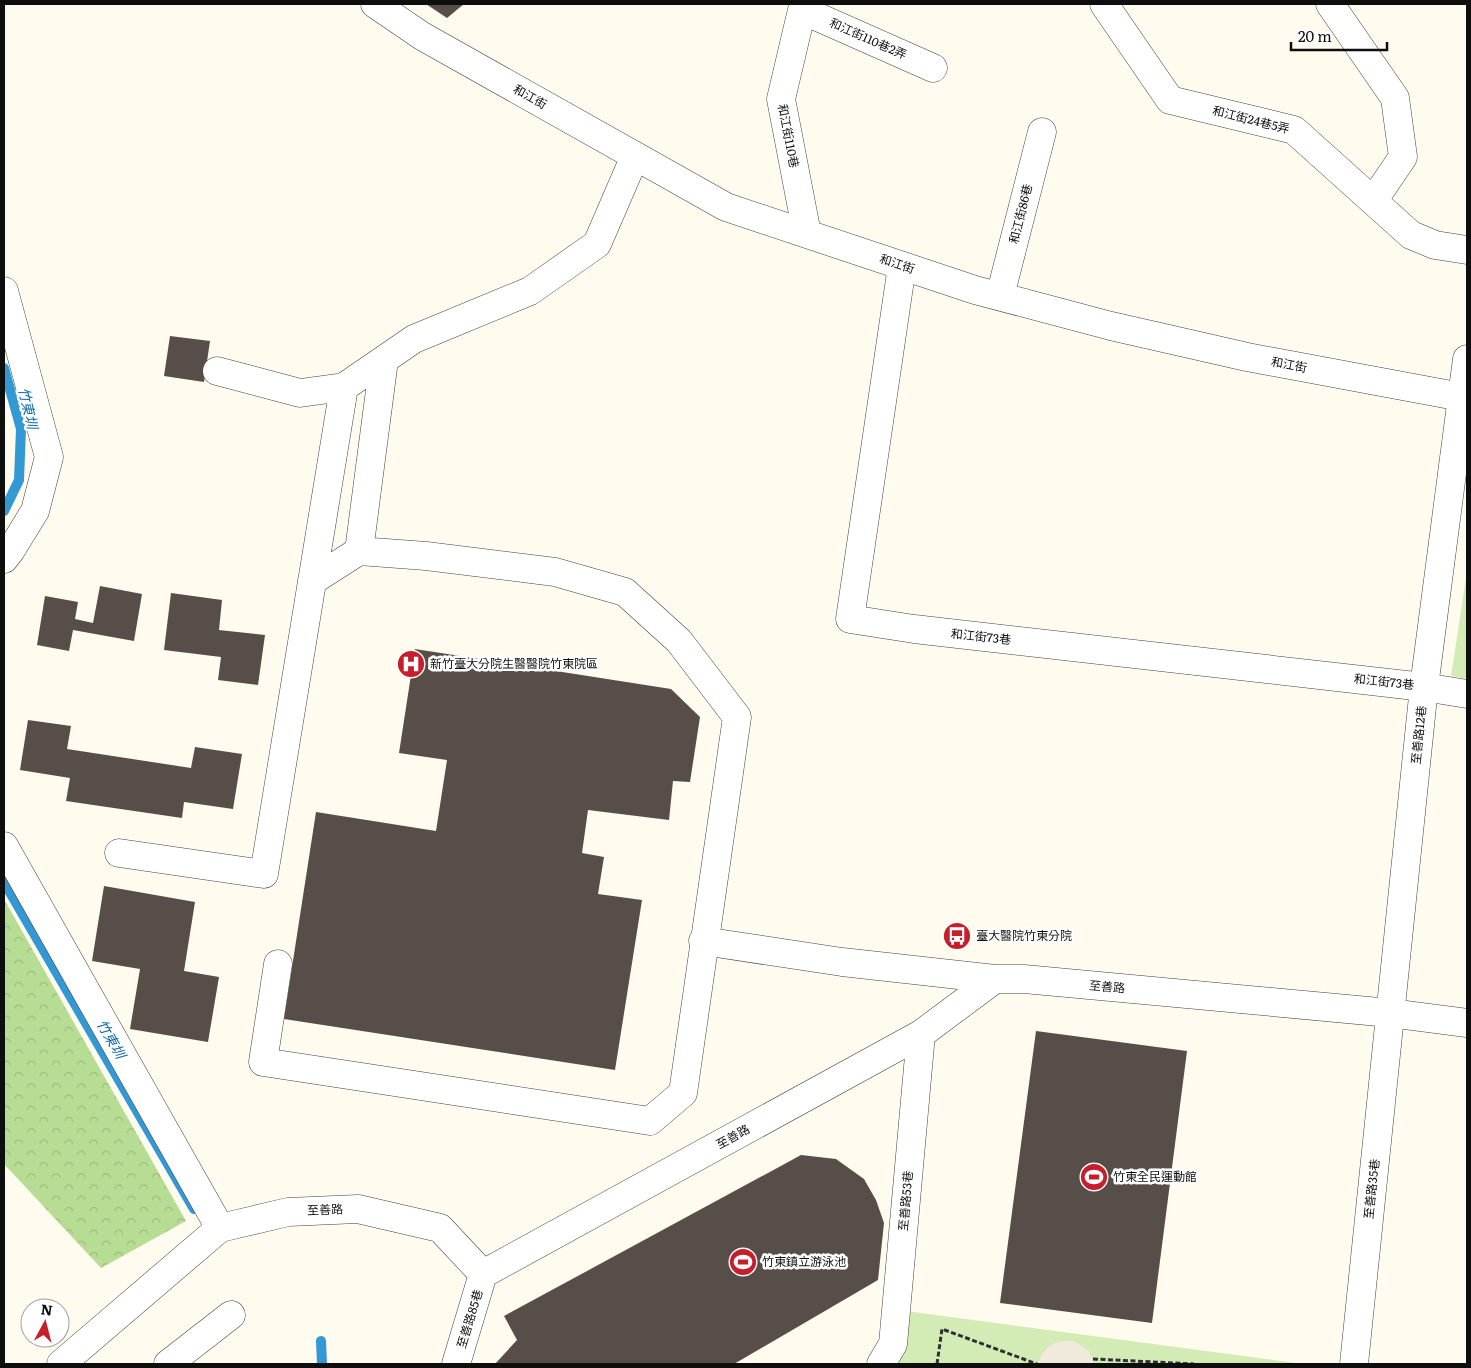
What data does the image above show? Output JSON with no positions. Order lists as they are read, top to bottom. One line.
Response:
{"streets":{"street":["和江街110巷2弄","和江街","和江街24巷5弄","和江街110巷","和江街86巷","和江街73巷","至善路12巷","至善路","至善路35巷","至善路53巷","至善路85巷"]},"crossings":[["和江街110巷2弄","和江街110巷"],["和江街","和江街110巷"],["和江街","和江街86巷"],["和江街","和江街73巷"],["和江街","至善路12巷"],["和江街73巷","至善路12巷"],["至善路12巷","至善路"],["至善路12巷","至善路35巷"],["至善路","至善路35巷"],["至善路","至善路53巷"],["至善路","至善路85巷"]],"water":["竹東圳"],"places":{"hospital":["新竹臺大分院生醫醫院竹東院區"],"bus stop":["臺大醫院竹東分院"],"sports":["竹東全民運動館","竹東鎮立游泳池"]},"scale_bar":"20 m","north":"top"}
